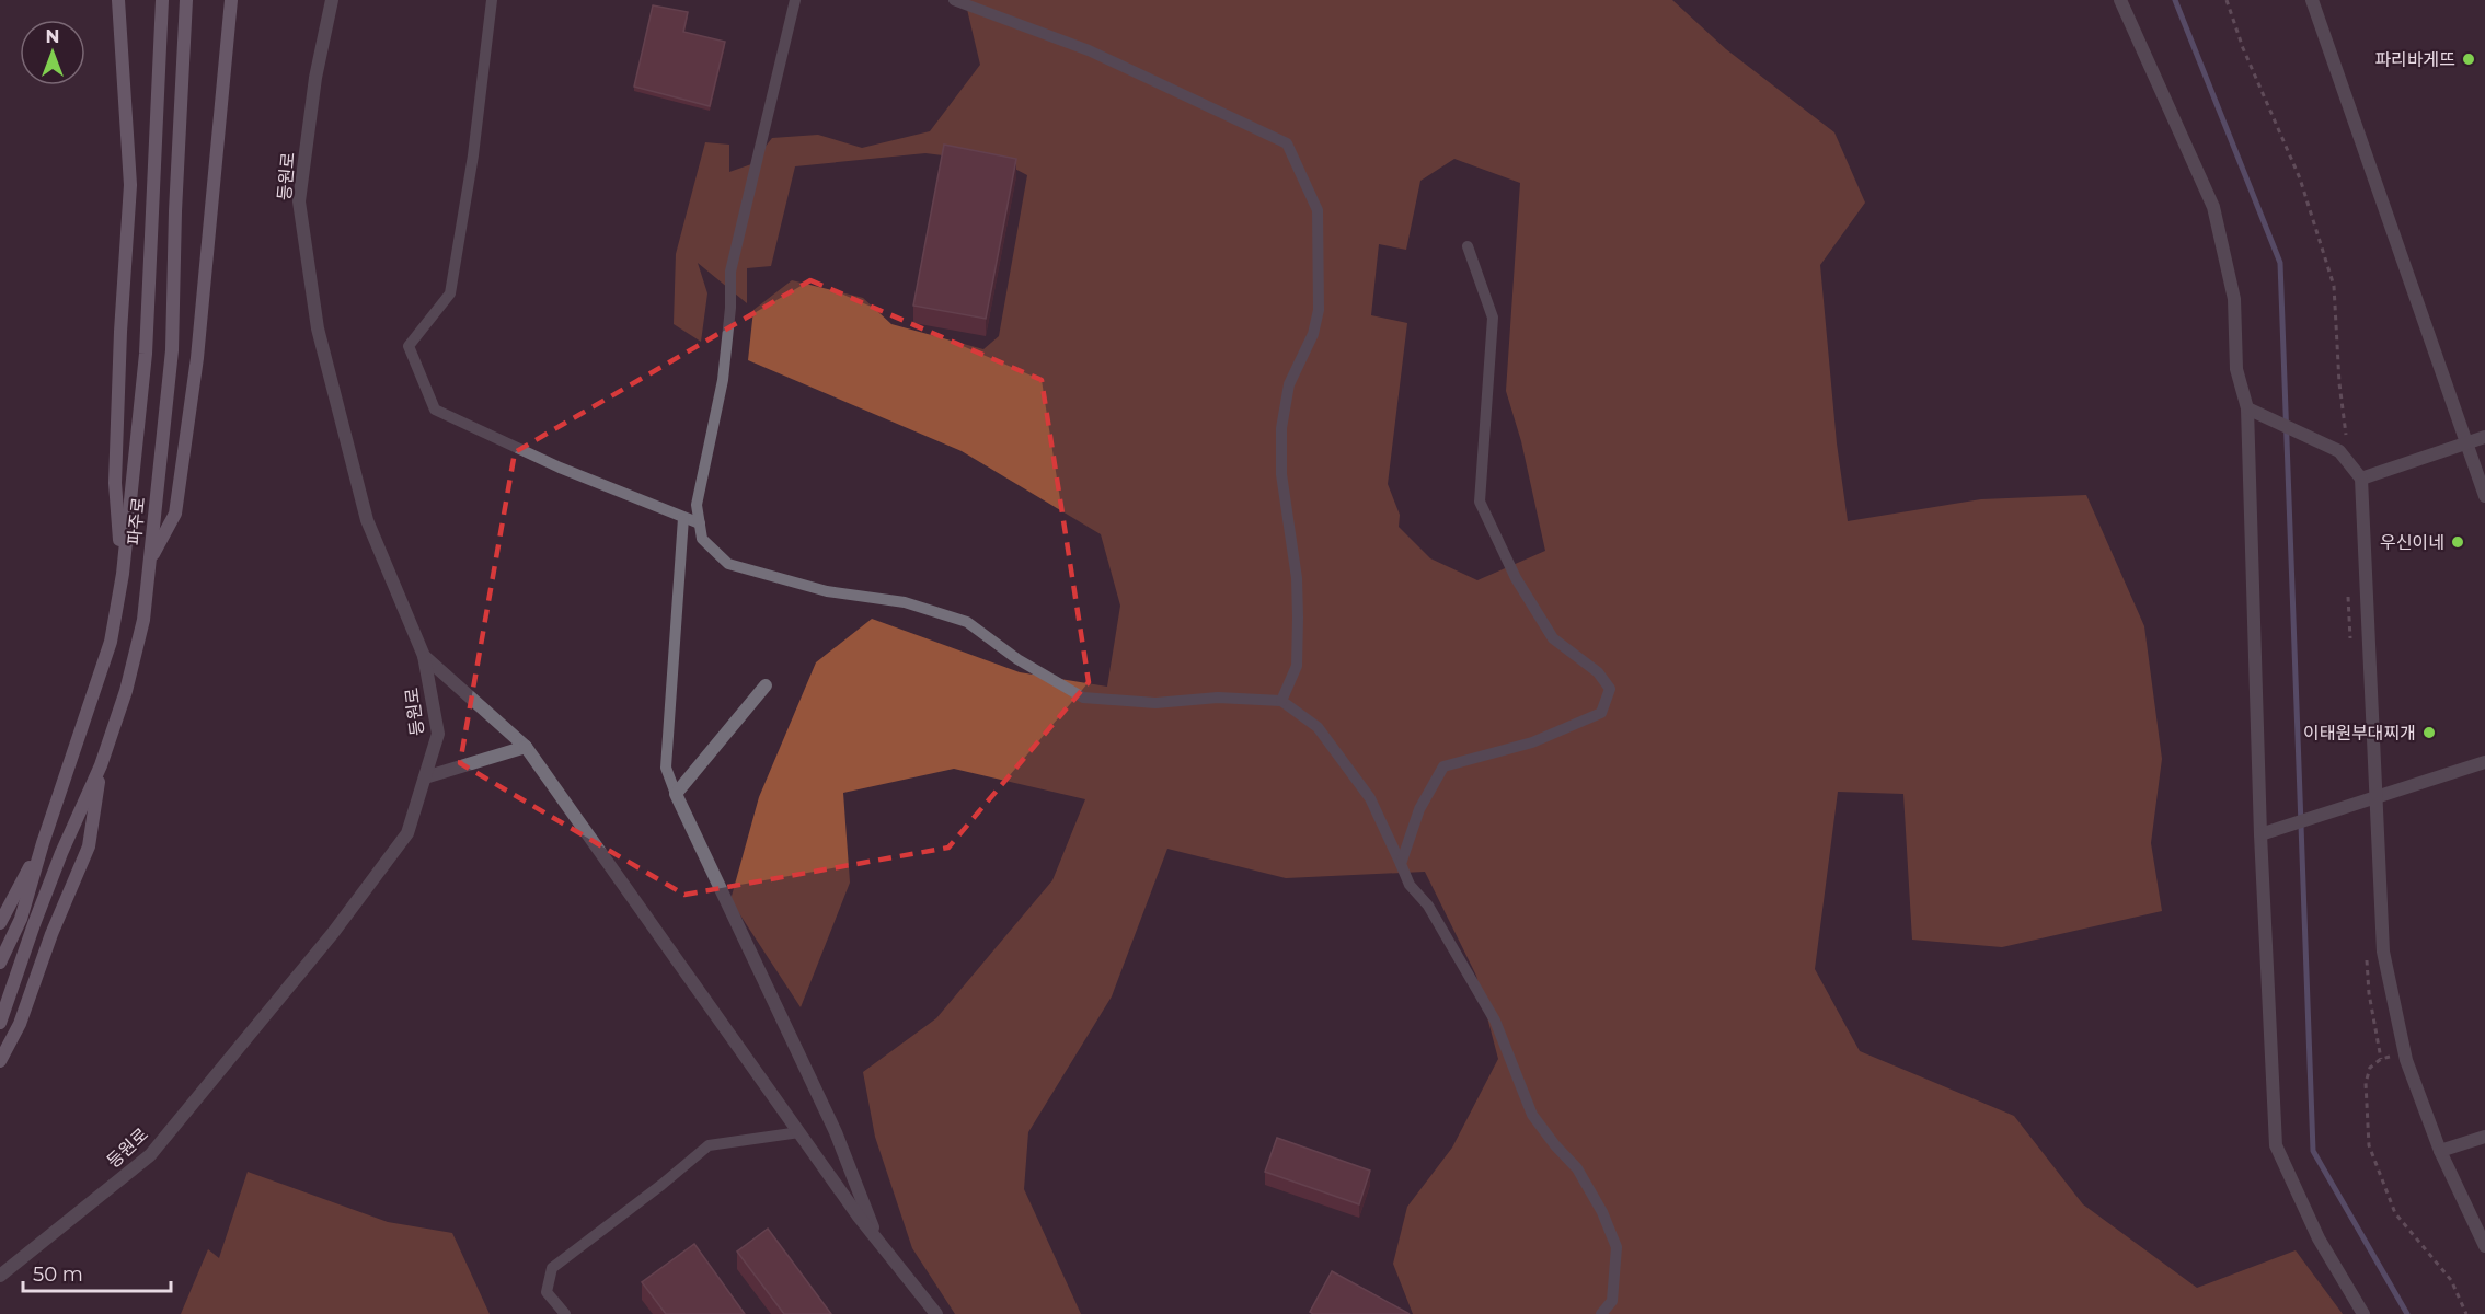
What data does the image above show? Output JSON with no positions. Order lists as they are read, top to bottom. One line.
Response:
{"streets":{"main road":["파주로"],"street":["등원로"]},"places":["파리바게뜨","우신이네","이태원부대찌개"],"scale_bar":"50 m","north":"top"}
